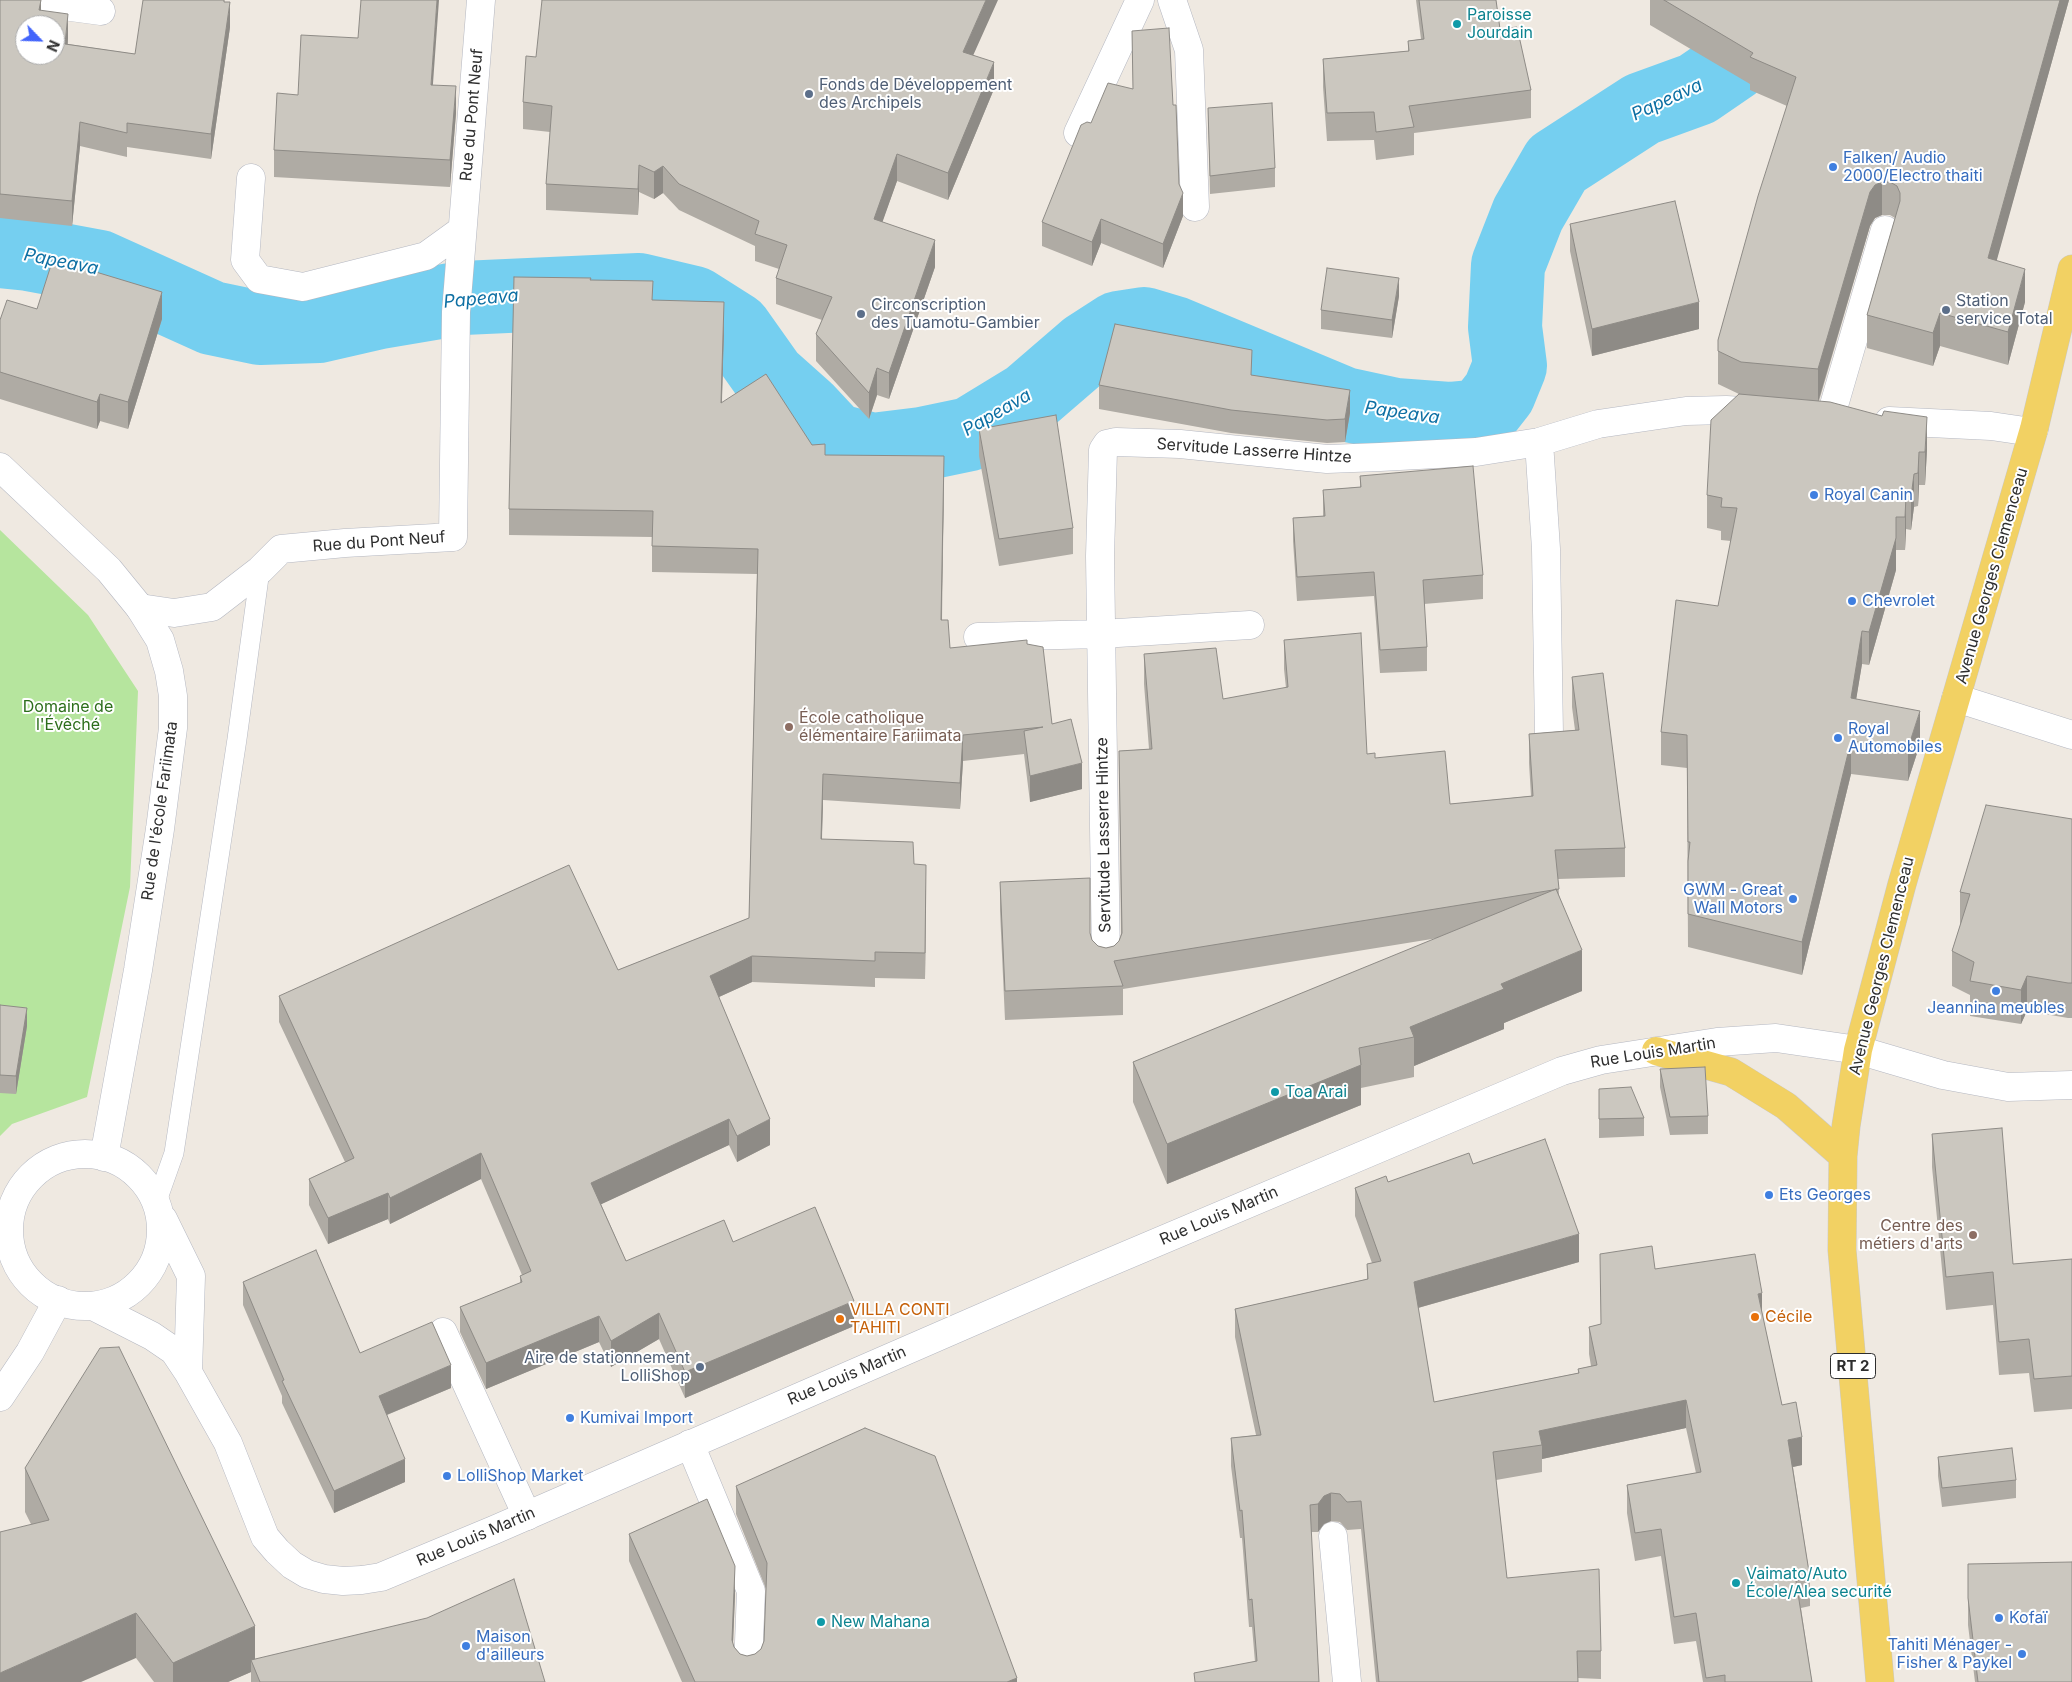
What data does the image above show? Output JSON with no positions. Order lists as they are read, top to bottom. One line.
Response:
{"streets":{"main road":["Avenue Georges Clemenceau","RT 2"],"street":["Rue du Pont Neuf","Servitude Lasserre Hintze","Rue de l'école Fariimata","Rue Louis Martin"]},"crossings":[["Rue du Pont Neuf","Rue de l'école Fariimata"],["Servitude Lasserre Hintze","Avenue Georges Clemenceau"],["Avenue Georges Clemenceau","Rue Louis Martin"],["Rue de l'école Fariimata","Rue Louis Martin"]],"water":["Papeava"],"parks":["Domaine de l'Évêché"],"places":["Paroisse Jourdain","Fonds de Développement des Archipels","Falken/ Audio 2000/Electro thaiti","Station service Total","Circonscription des Tuamotu-Gambier","Royal Canin","Chevrolet","École catholique élémentaire Fariimata","Royal Automobiles","GWM - Great Wall Motors","Jeannina meubles","Toa Arai","Ets Georges","Centre des métiers d'arts","Cécile","VILLA CONTI TAHITI","Aire de stationnement LolliShop","Kumivai Import","LolliShop Market","Vaimato/Auto École/Alea securité","Kofaï","New Mahana","Maison d'ailleurs","Tahiti Ménager - Fisher & Paykel"],"north":"bottom right"}
